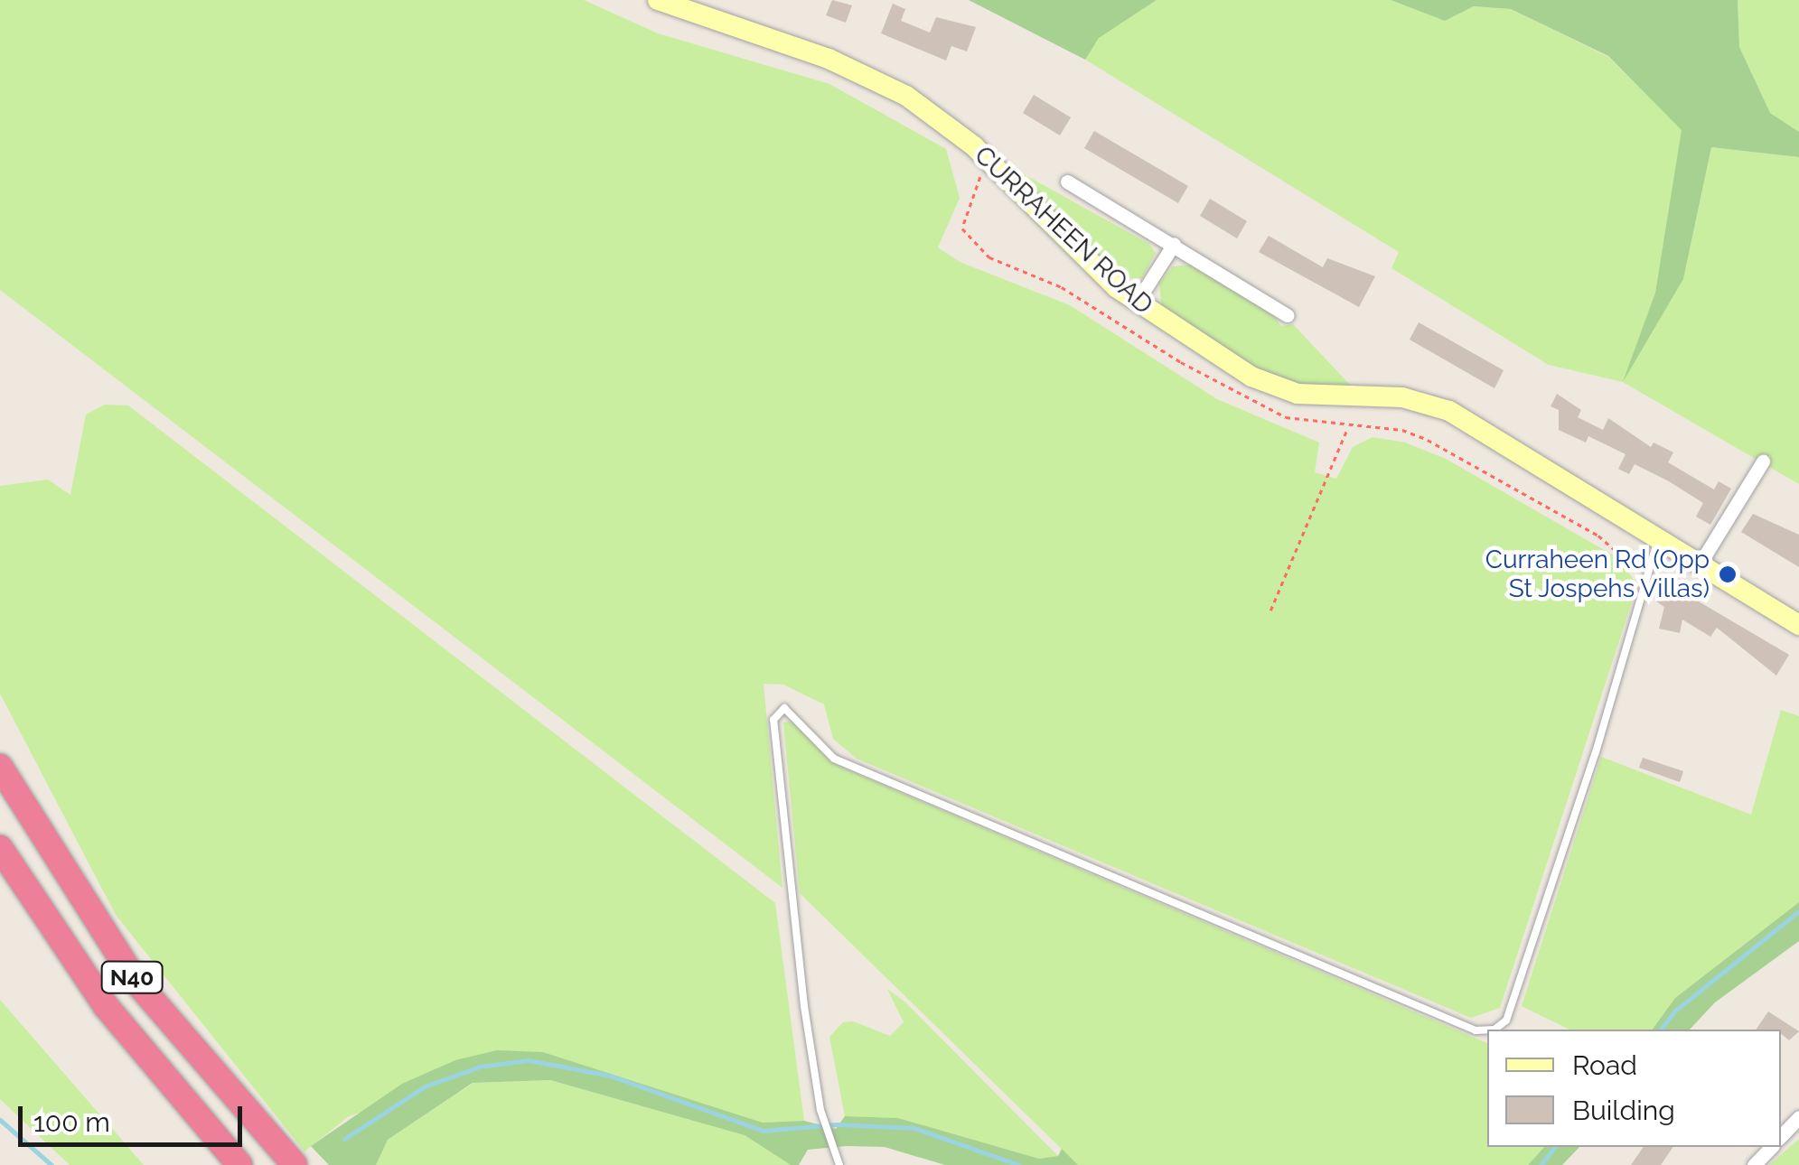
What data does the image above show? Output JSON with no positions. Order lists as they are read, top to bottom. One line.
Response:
{"streets":{"highway":["N40"],"street":["CURRAHEEN ROAD"]},"places":["Curraheen Rd (Opp St Jospehs Villas)"],"legend":["Road","Building"],"scale_bar":"100 m"}
